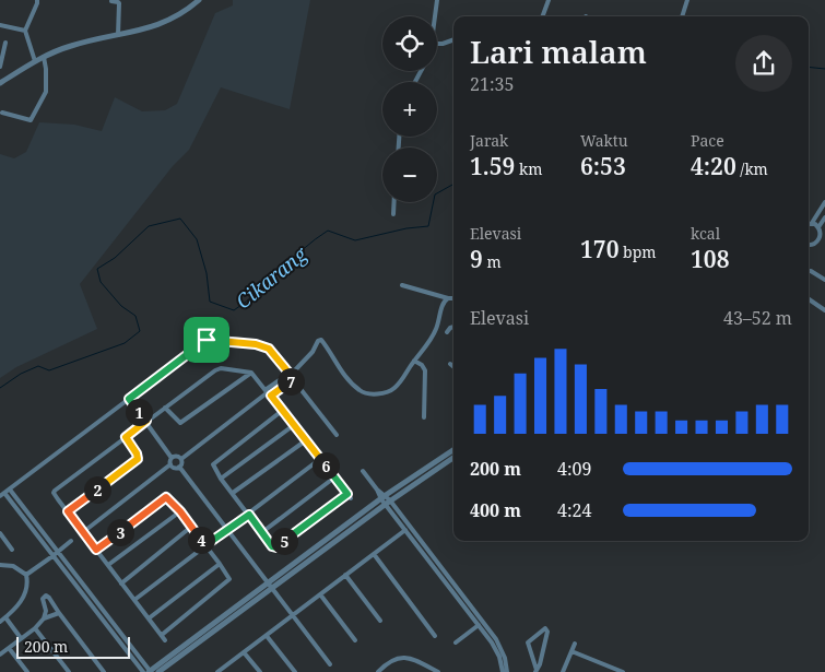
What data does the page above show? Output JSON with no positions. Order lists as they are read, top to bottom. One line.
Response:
{"water":["Cikarang"],"scale_bar":"200 m","page":{"map_buttons":["+","−"],"heading":["Lari malam","21:35"],"stats":[["Jarak","1.59 km"],["Waktu","6:53"],["Pace","4:20 /km"],["Elevasi","9 m"],["170 bpm"],["kcal","108"]],"chart":["Elevasi","43–52 m"],"pins":["7","1","6","2","3","4","5"],"list":[{"name":"200 m","note":"4:09"},{"name":"400 m","note":"4:24"}],"scale":"200 m"}}
